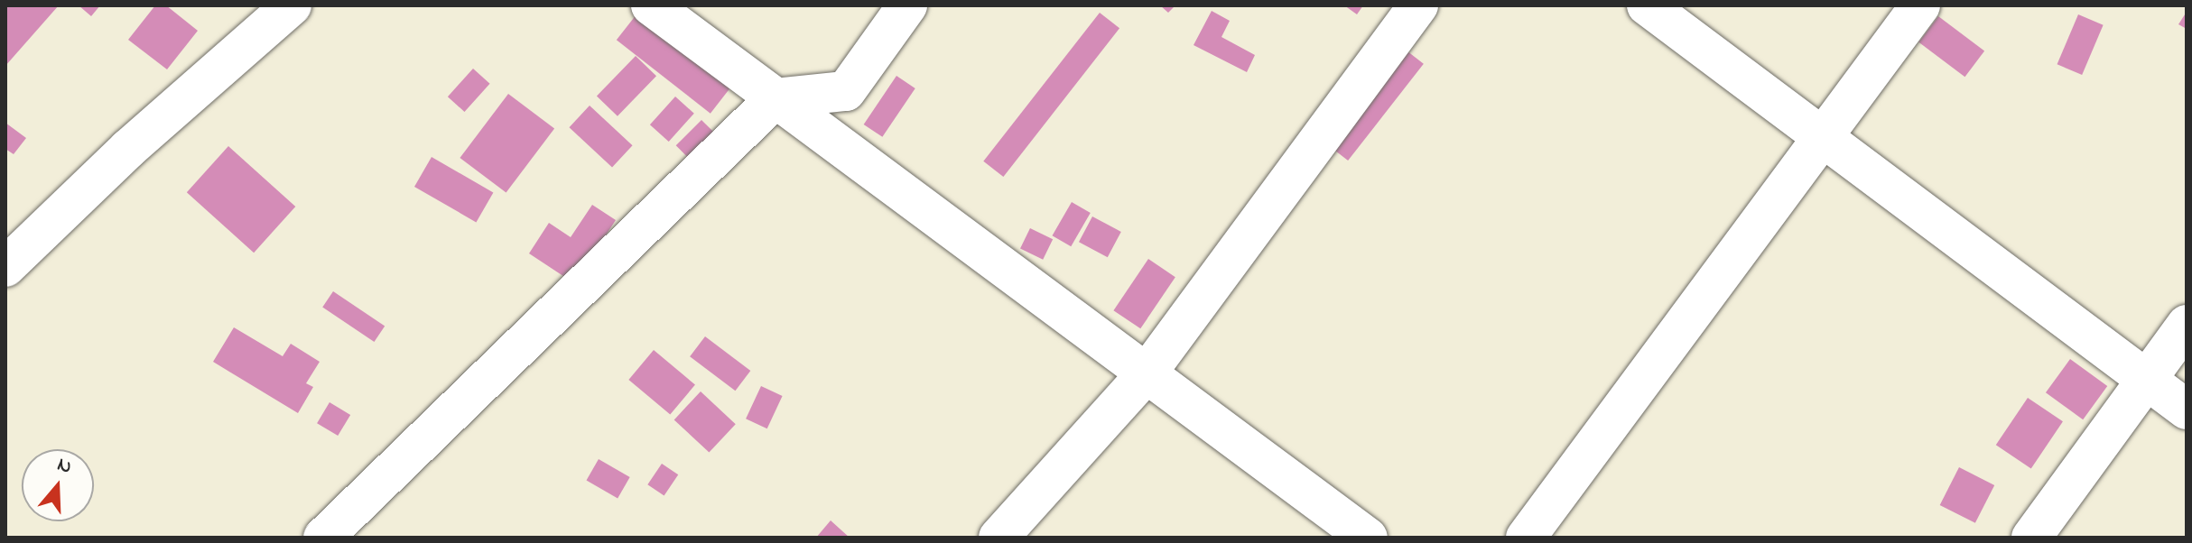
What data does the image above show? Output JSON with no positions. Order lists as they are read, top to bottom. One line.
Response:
{"north":"top"}
